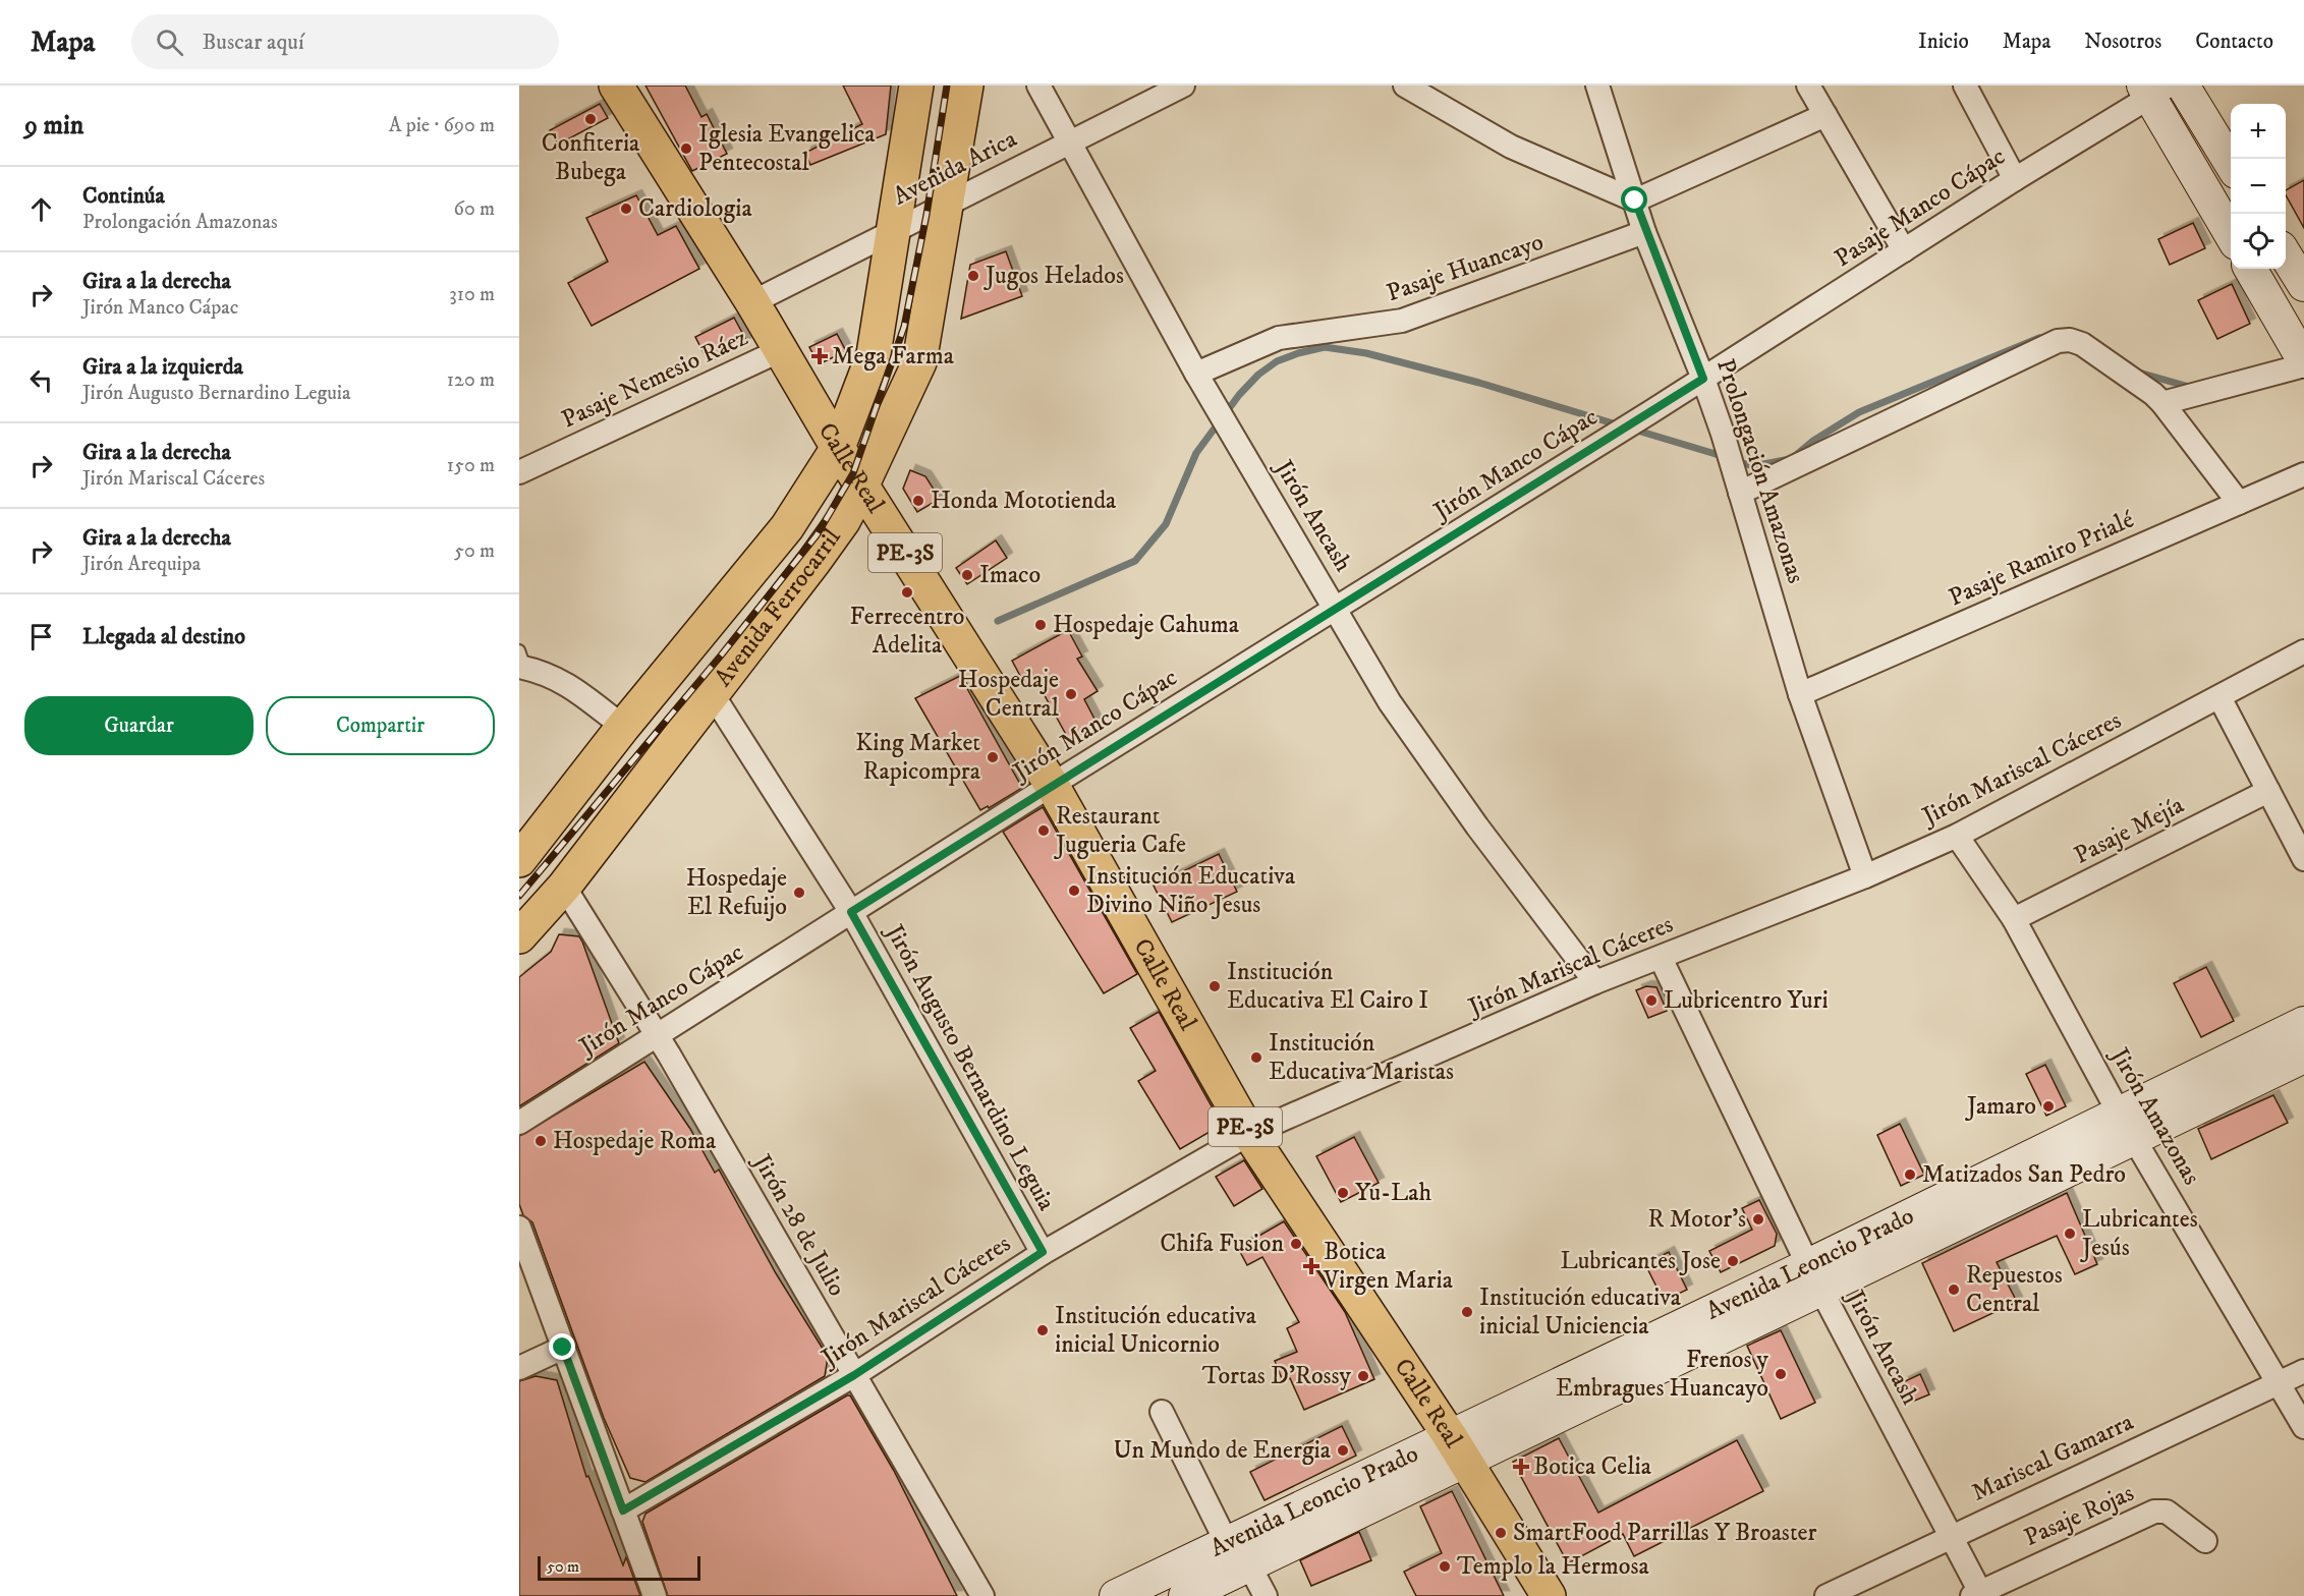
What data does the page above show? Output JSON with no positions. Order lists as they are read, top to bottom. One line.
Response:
{"streets":{"main road":["Calle Real","PE-3S","Avenida Ferrocarril"],"street":["Avenida Arica","Pasaje Manco Cápac","Pasaje Huancayo","Pasaje Nemesio Ráez","Jirón Manco Cápac","Prolongación Amazonas","Jirón Ancash","Pasaje Ramiro Prialé","Jirón Mariscal Cáceres","Pasaje Mejía","Jirón Augusto Bernardino Leguia","Jirón Amazonas","Jirón 28 de Julio","Avenida Leoncio Prado","Mariscal Gamarra","Pasaje Rojas"]},"crossings":[["Avenida Arica","Calle Real"],["Avenida Arica","Jirón Ancash"],["Avenida Arica","Avenida Ferrocarril"],["Pasaje Manco Cápac","Jirón Manco Cápac"],["Pasaje Manco Cápac","Prolongación Amazonas"],["Pasaje Huancayo","Prolongación Amazonas"],["Pasaje Huancayo","Jirón Ancash"],["Pasaje Nemesio Ráez","Calle Real"],["Jirón Manco Cápac","Calle Real"],["Jirón Manco Cápac","Prolongación Amazonas"],["Jirón Manco Cápac","Jirón Ancash"],["Jirón Manco Cápac","Jirón Augusto Bernardino Leguia"],["Jirón Manco Cápac","Jirón 28 de Julio"],["Calle Real","Avenida Ferrocarril"],["Calle Real","Jirón Mariscal Cáceres"],["Calle Real","Avenida Leoncio Prado"],["Prolongación Amazonas","Pasaje Ramiro Prialé"],["Prolongación Amazonas","Jirón Mariscal Cáceres"],["Jirón Ancash","Jirón Mariscal Cáceres"],["Jirón Ancash","Avenida Leoncio Prado"],["Jirón Ancash","Mariscal Gamarra"],["Jirón Ancash","Pasaje Rojas"],["Avenida Ferrocarril","Jirón Augusto Bernardino Leguia"],["Avenida Ferrocarril","Jirón 28 de Julio"],["Jirón Mariscal Cáceres","Jirón Augusto Bernardino Leguia"],["Jirón Mariscal Cáceres","Jirón Amazonas"],["Jirón Mariscal Cáceres","Jirón 28 de Julio"],["Pasaje Mejía","Jirón Amazonas"],["Jirón Amazonas","Avenida Leoncio Prado"],["Jirón Amazonas","Mariscal Gamarra"]],"places":{"other":["Confiteria Bubega","Iglesia Evangelica Pentecostal","Cardiologia","Jugos Helados","Honda Mototienda","Imaco","Ferrecentro Adelita","Hospedaje Cahuma","Hospedaje Central","King Market Rapicompra","Restaurant Jugueria Cafe","Institución Educativa Divino Niño Jesus","Hospedaje El Refuijo","Institución Educativa El Cairo I","Lubricentro Yuri","Institución Educativa Maristas","Jamaro","Hospedaje Roma","Matizados San Pedro","Yu-Lah","R Motor's","Lubricantes Jesús","Chifa Fusion","Lubricantes Jose","Repuestos Central","Institución educativa inicial Uniciencia","Institución educativa inicial Unicornio","Frenos y Embragues Huancayo","Tortas D'Rossy","Un Mundo de Energia","SmartFood Parrillas Y Broaster","Templo la Hermosa"],"health":["Mega Farma","Botica Virgen Maria","Botica Celia"]},"scale_bar":"50 m","page":{"header":"Mapa","search":"Buscar aquí","nav":["Inicio","Mapa","Nosotros","Contacto"],"heading":["9 min","A pie · 690 m"],"map_buttons":["+","−"],"list":[["Continúa","Prolongación Amazonas","60 m"],["Gira a la derecha","Jirón Manco Cápac","310 m"],["Gira a la izquierda","Jirón Augusto Bernardino Leguia","120 m"],["Gira a la derecha","Jirón Mariscal Cáceres","150 m"],["Gira a la derecha","Jirón Arequipa","50 m"],"Llegada al destino"],"buttons":["Guardar","Compartir"],"scale":"50 m"}}
